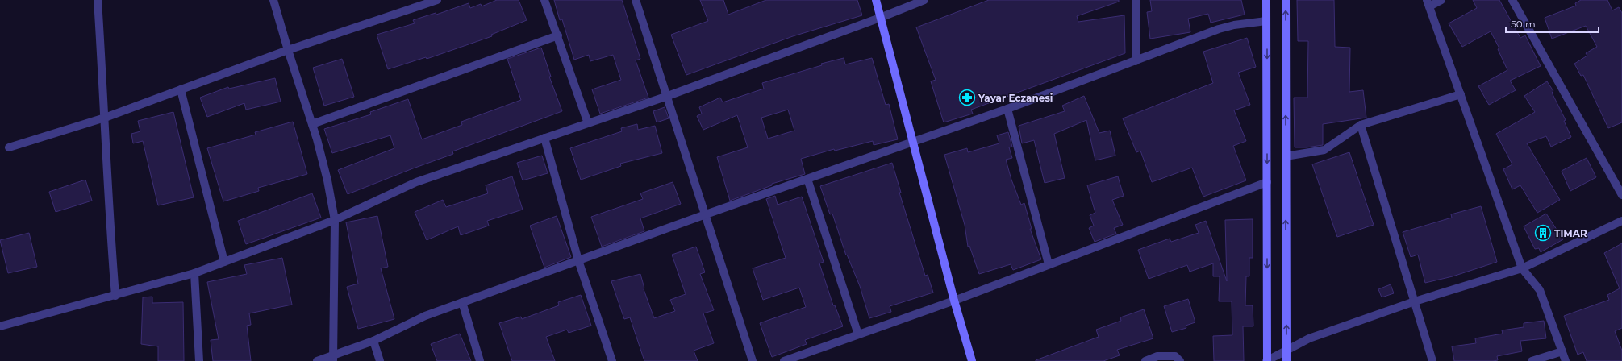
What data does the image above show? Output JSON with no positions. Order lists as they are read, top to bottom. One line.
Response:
{"places":{"pharmacy":["Yayar Eczanesi"],"building":["TIMAR"]},"scale_bar":"50 m"}
